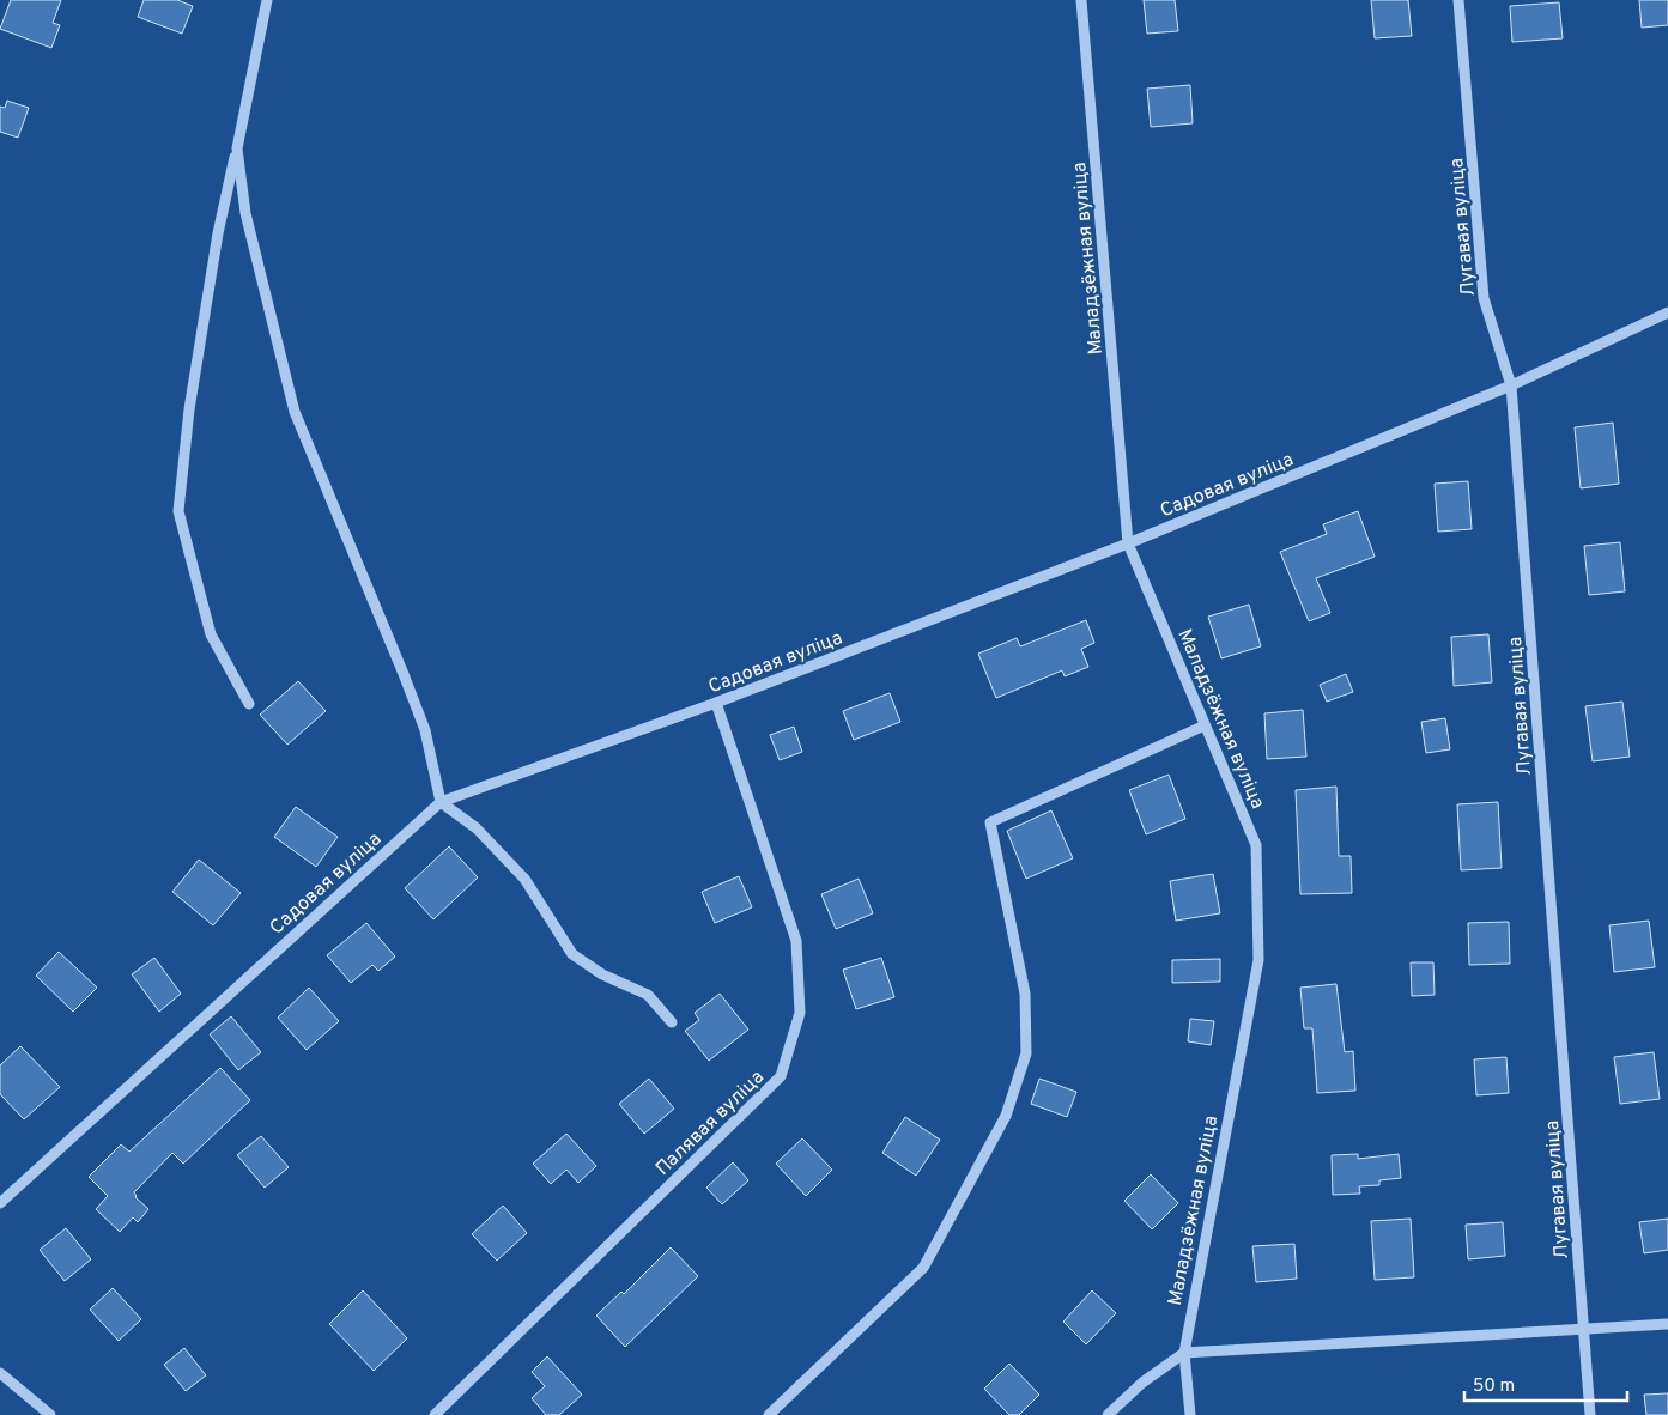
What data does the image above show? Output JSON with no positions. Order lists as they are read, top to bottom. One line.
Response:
{"streets":{"street":["Лугавая вуліца","Маладзёжная вуліца","Садовая вуліца","Палявая вуліца"]},"crossings":[["Лугавая вуліца","Садовая вуліца"],["Маладзёжная вуліца","Садовая вуліца"],["Садовая вуліца","Палявая вуліца"]],"scale_bar":"50 m"}
